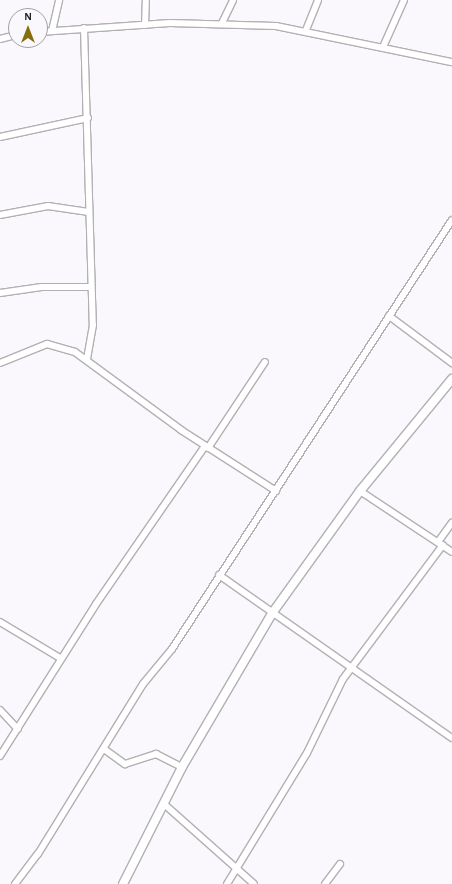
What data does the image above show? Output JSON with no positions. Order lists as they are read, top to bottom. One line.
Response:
{"north":"top"}
